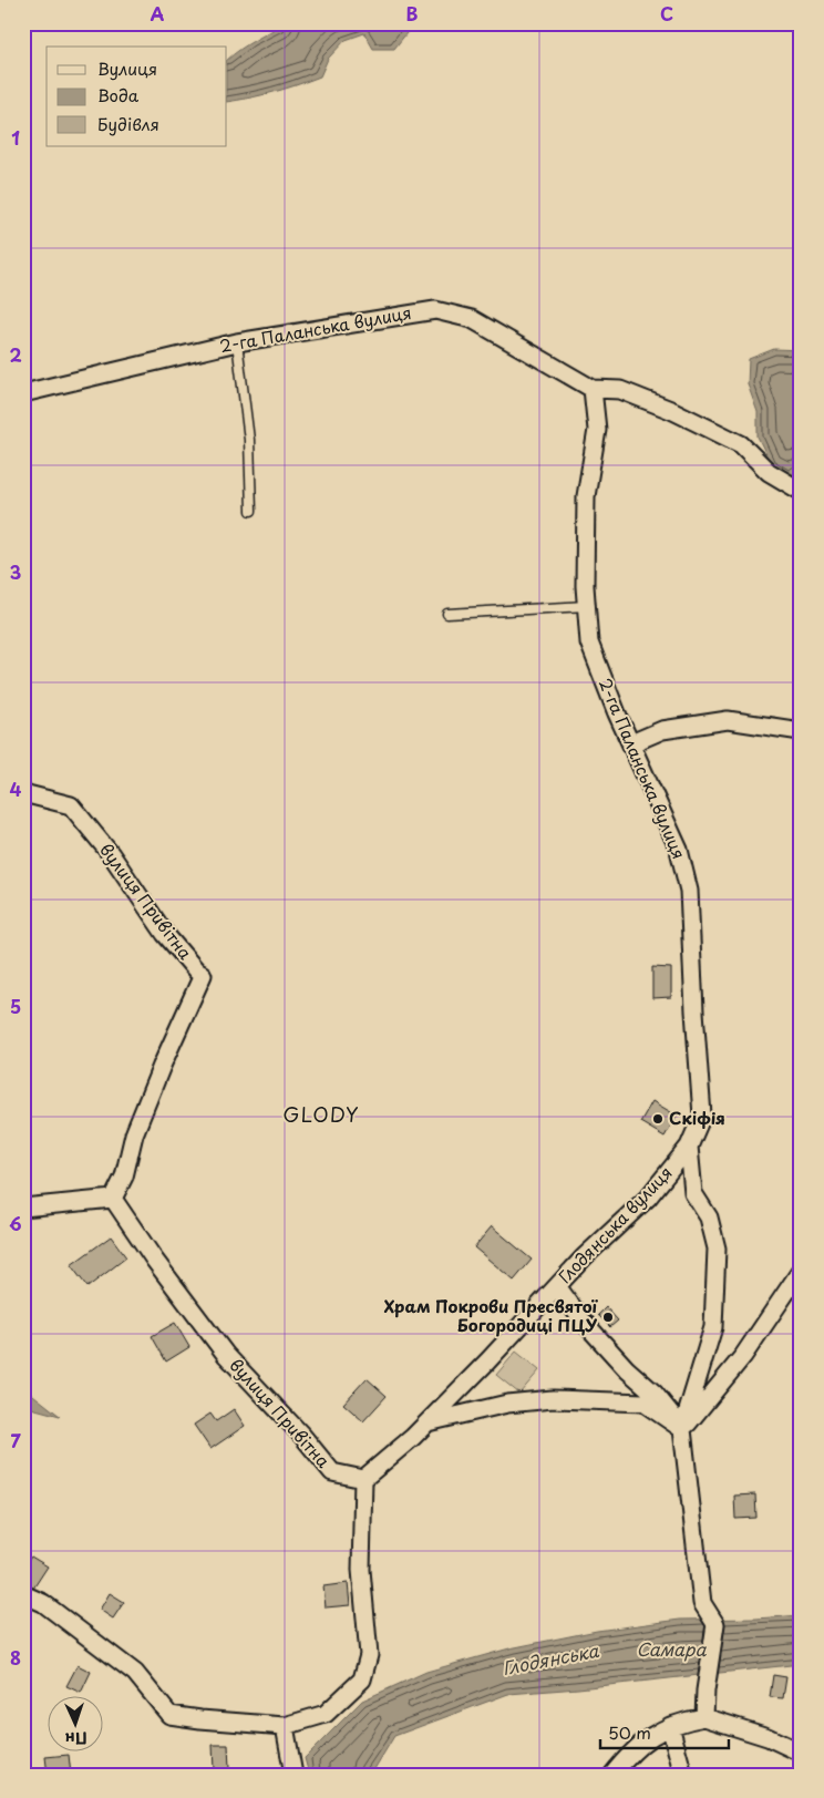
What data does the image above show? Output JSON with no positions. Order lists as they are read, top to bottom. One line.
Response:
{"streets":{"street":["2-га Паланська вулиця","вулиця Привітна","Глодянська вулиця"]},"crossings":[["2-га Паланська вулиця","Глодянська вулиця"],["вулиця Привітна","Глодянська вулиця"]],"districts":["GLODY"],"water":["Самара","Глодянська"],"places":["Скіфія","Храм Покрови Пресвятої Богородиці ПЦУ"],"legend":["Вулиця","Вода","Будівля"],"scale_bar":"50 m","north":"bottom","grid":{"columns":["A","B","C"],"rows":["1","2","3","4","5","6","7","8"]}}
